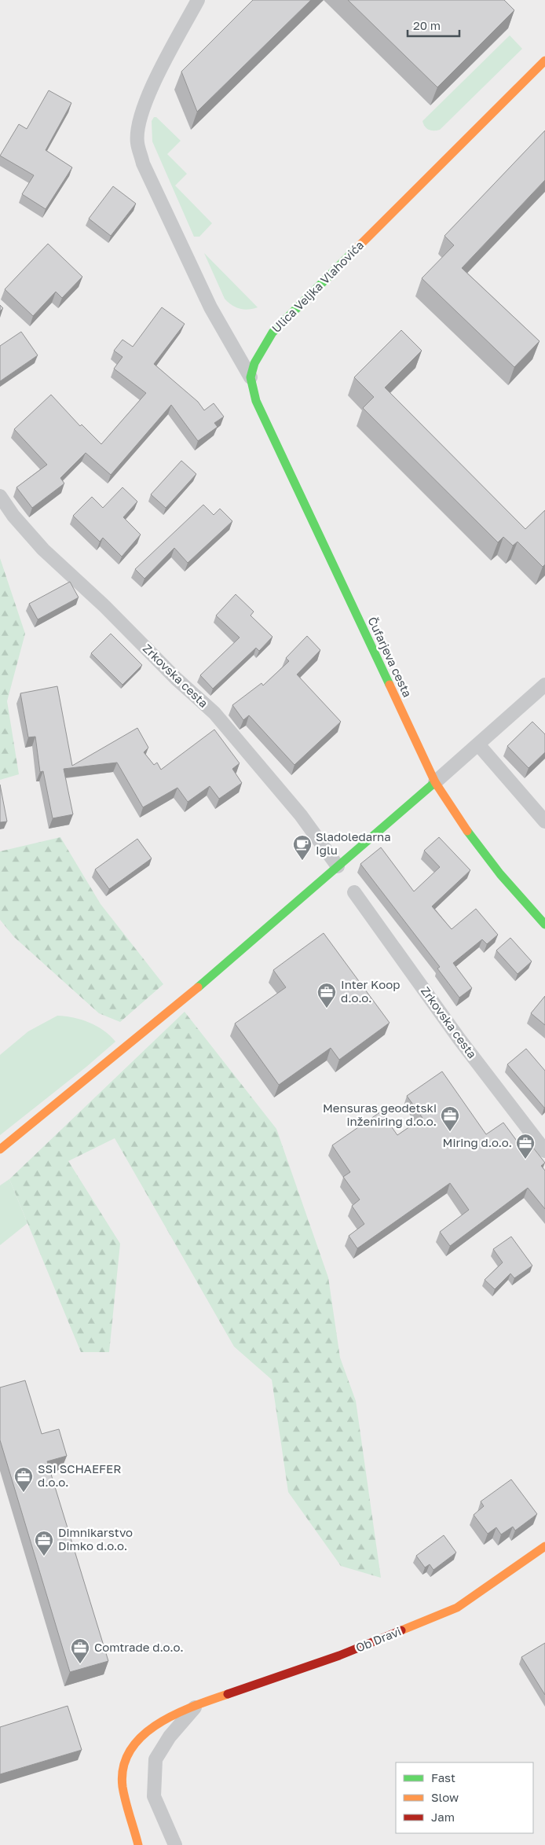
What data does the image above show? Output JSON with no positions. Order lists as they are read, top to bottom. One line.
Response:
{"streets":{"street":["Ulica Veljka Vlahovića","Čufarjeva cesta","Zrkovska cesta","Ob Dravi"]},"crossings":[["Ulica Veljka Vlahovića","Čufarjeva cesta"]],"places":{"cafe":["Sladoledarna Iglu"],"office":["Inter Koop d.o.o.","Mensuras geodetski inženiring d.o.o.","Miring d.o.o.","SSI SCHAEFER d.o.o.","Dimnikarstvo Dimko d.o.o.","Comtrade d.o.o."]},"legend":["Fast","Slow","Jam"],"scale_bar":"20 m"}
